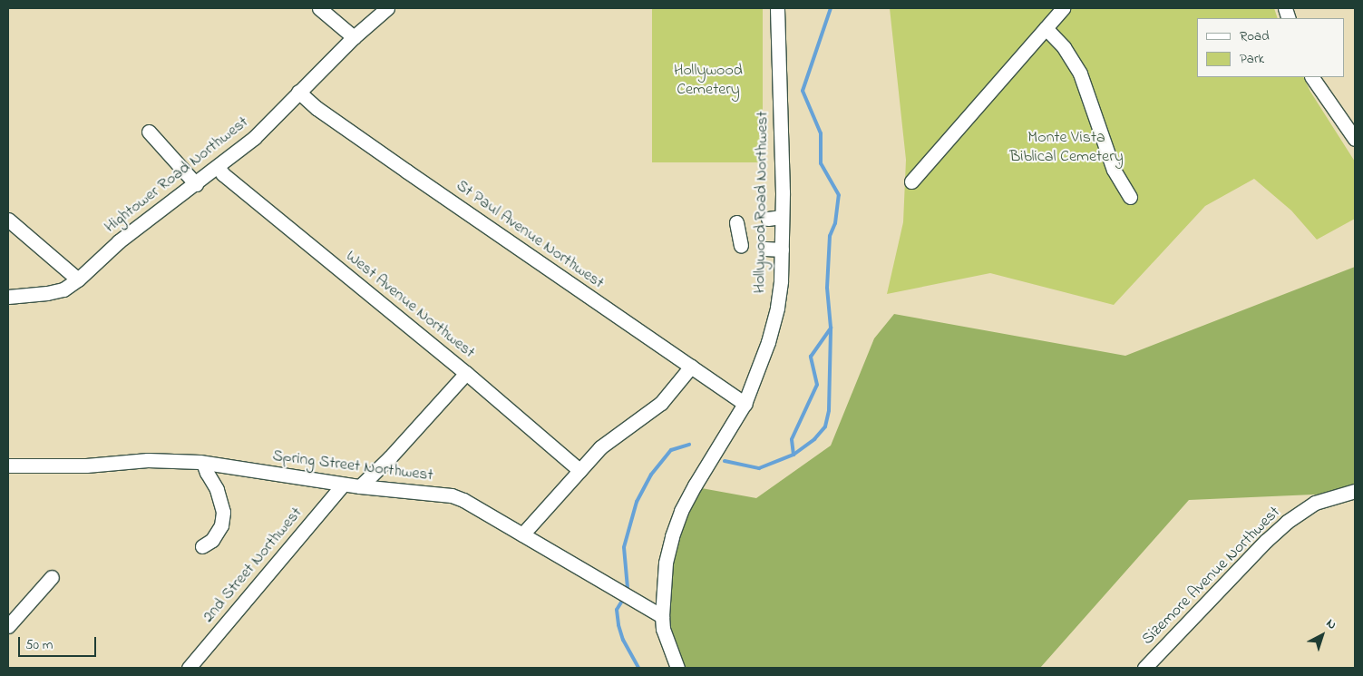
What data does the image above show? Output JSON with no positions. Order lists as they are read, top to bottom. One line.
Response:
{"streets":{"street":["Hightower Road Northwest","Hollywood Road Northwest","St Paul Avenue Northwest","West Avenue Northwest","Spring Street Northwest","2nd Street Northwest","Sizemore Avenue Northwest"]},"crossings":[["Hightower Road Northwest","St Paul Avenue Northwest"],["Hightower Road Northwest","West Avenue Northwest"],["Hollywood Road Northwest","St Paul Avenue Northwest"],["Hollywood Road Northwest","Spring Street Northwest"],["Spring Street Northwest","2nd Street Northwest"]],"parks":["Hollywood Cemetery","Monte Vista Biblical Cemetery"],"legend":["Road","Park"],"scale_bar":"50 m","north":"top right"}
